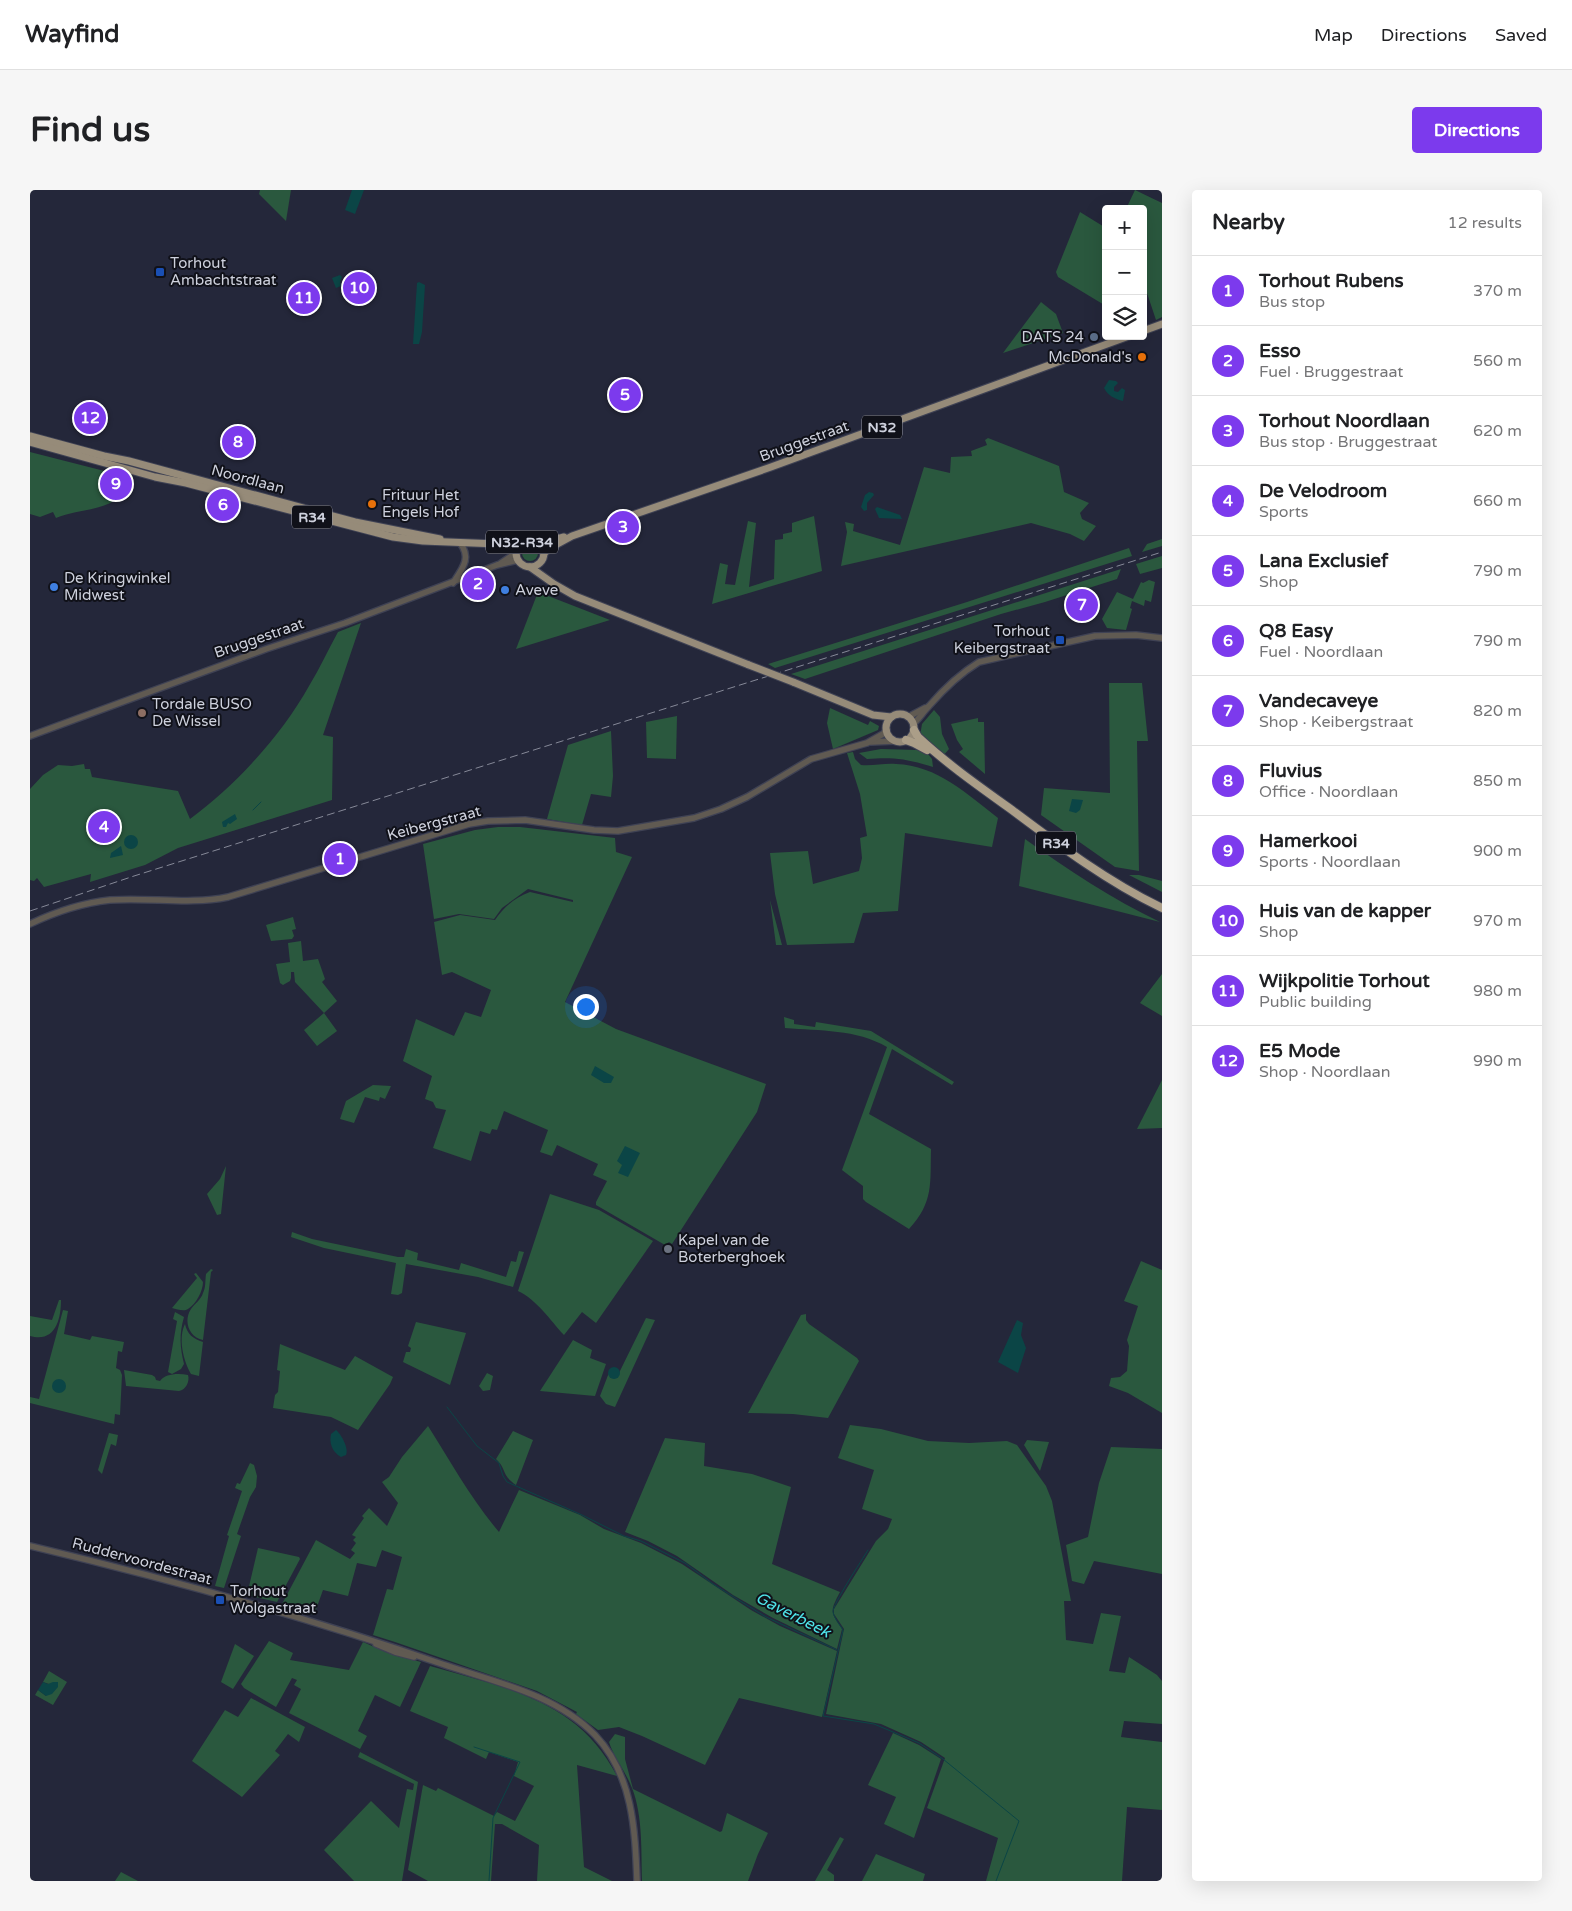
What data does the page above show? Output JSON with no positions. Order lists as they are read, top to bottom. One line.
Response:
{"streets":{"highway":["R34"],"main road":["N32","Bruggestraat","Noordlaan","N32-R34"],"street":["Keibergstraat","Ruddervoordestraat"]},"crossings":[["Bruggestraat","Noordlaan"],["Bruggestraat","N32-R34"],["Noordlaan","N32-R34"],["R34","Keibergstraat"]],"water":["Gaverbeek"],"places":{"transit":["Torhout Ambachtstraat","Torhout Keibergstraat","Torhout Wolgastraat"],"other":["DATS 24","McDonald's","Frituur Het Engels Hof","De Kringwinkel Midwest","Aveve","Tordale BUSO De Wissel","Kapel van de Boterberghoek"]},"page":{"header":"Wayfind","nav":["Map","Directions","Saved"],"buttons":"Directions","title":"Find us","heading":["Nearby","12 results"],"map_buttons":["+","−"],"list":[{"mark":"1","name":"Torhout Rubens","note":"Bus stop","value":"370 m"},{"mark":"2","name":"Esso","note":"Fuel · Bruggestraat","value":"560 m"},{"mark":"3","name":"Torhout Noordlaan","note":"Bus stop · Bruggestraat","value":"620 m"},{"mark":"4","name":"De Velodroom","note":"Sports","value":"660 m"},{"mark":"5","name":"Lana Exclusief","note":"Shop","value":"790 m"},{"mark":"6","name":"Q8 Easy","note":"Fuel · Noordlaan","value":"790 m"},{"mark":"7","name":"Vandecaveye","note":"Shop · Keibergstraat","value":"820 m"},{"mark":"8","name":"Fluvius","note":"Office · Noordlaan","value":"850 m"},{"mark":"9","name":"Hamerkooi","note":"Sports · Noordlaan","value":"900 m"},{"mark":"10","name":"Huis van de kapper","note":"Shop","value":"970 m"},{"mark":"11","name":"Wijkpolitie Torhout","note":"Public building","value":"980 m"},{"mark":"12","name":"E5 Mode","note":"Shop · Noordlaan","value":"990 m"}],"pins":["10","11","5","12","8","9","6","3","2","7","4","1"]}}
